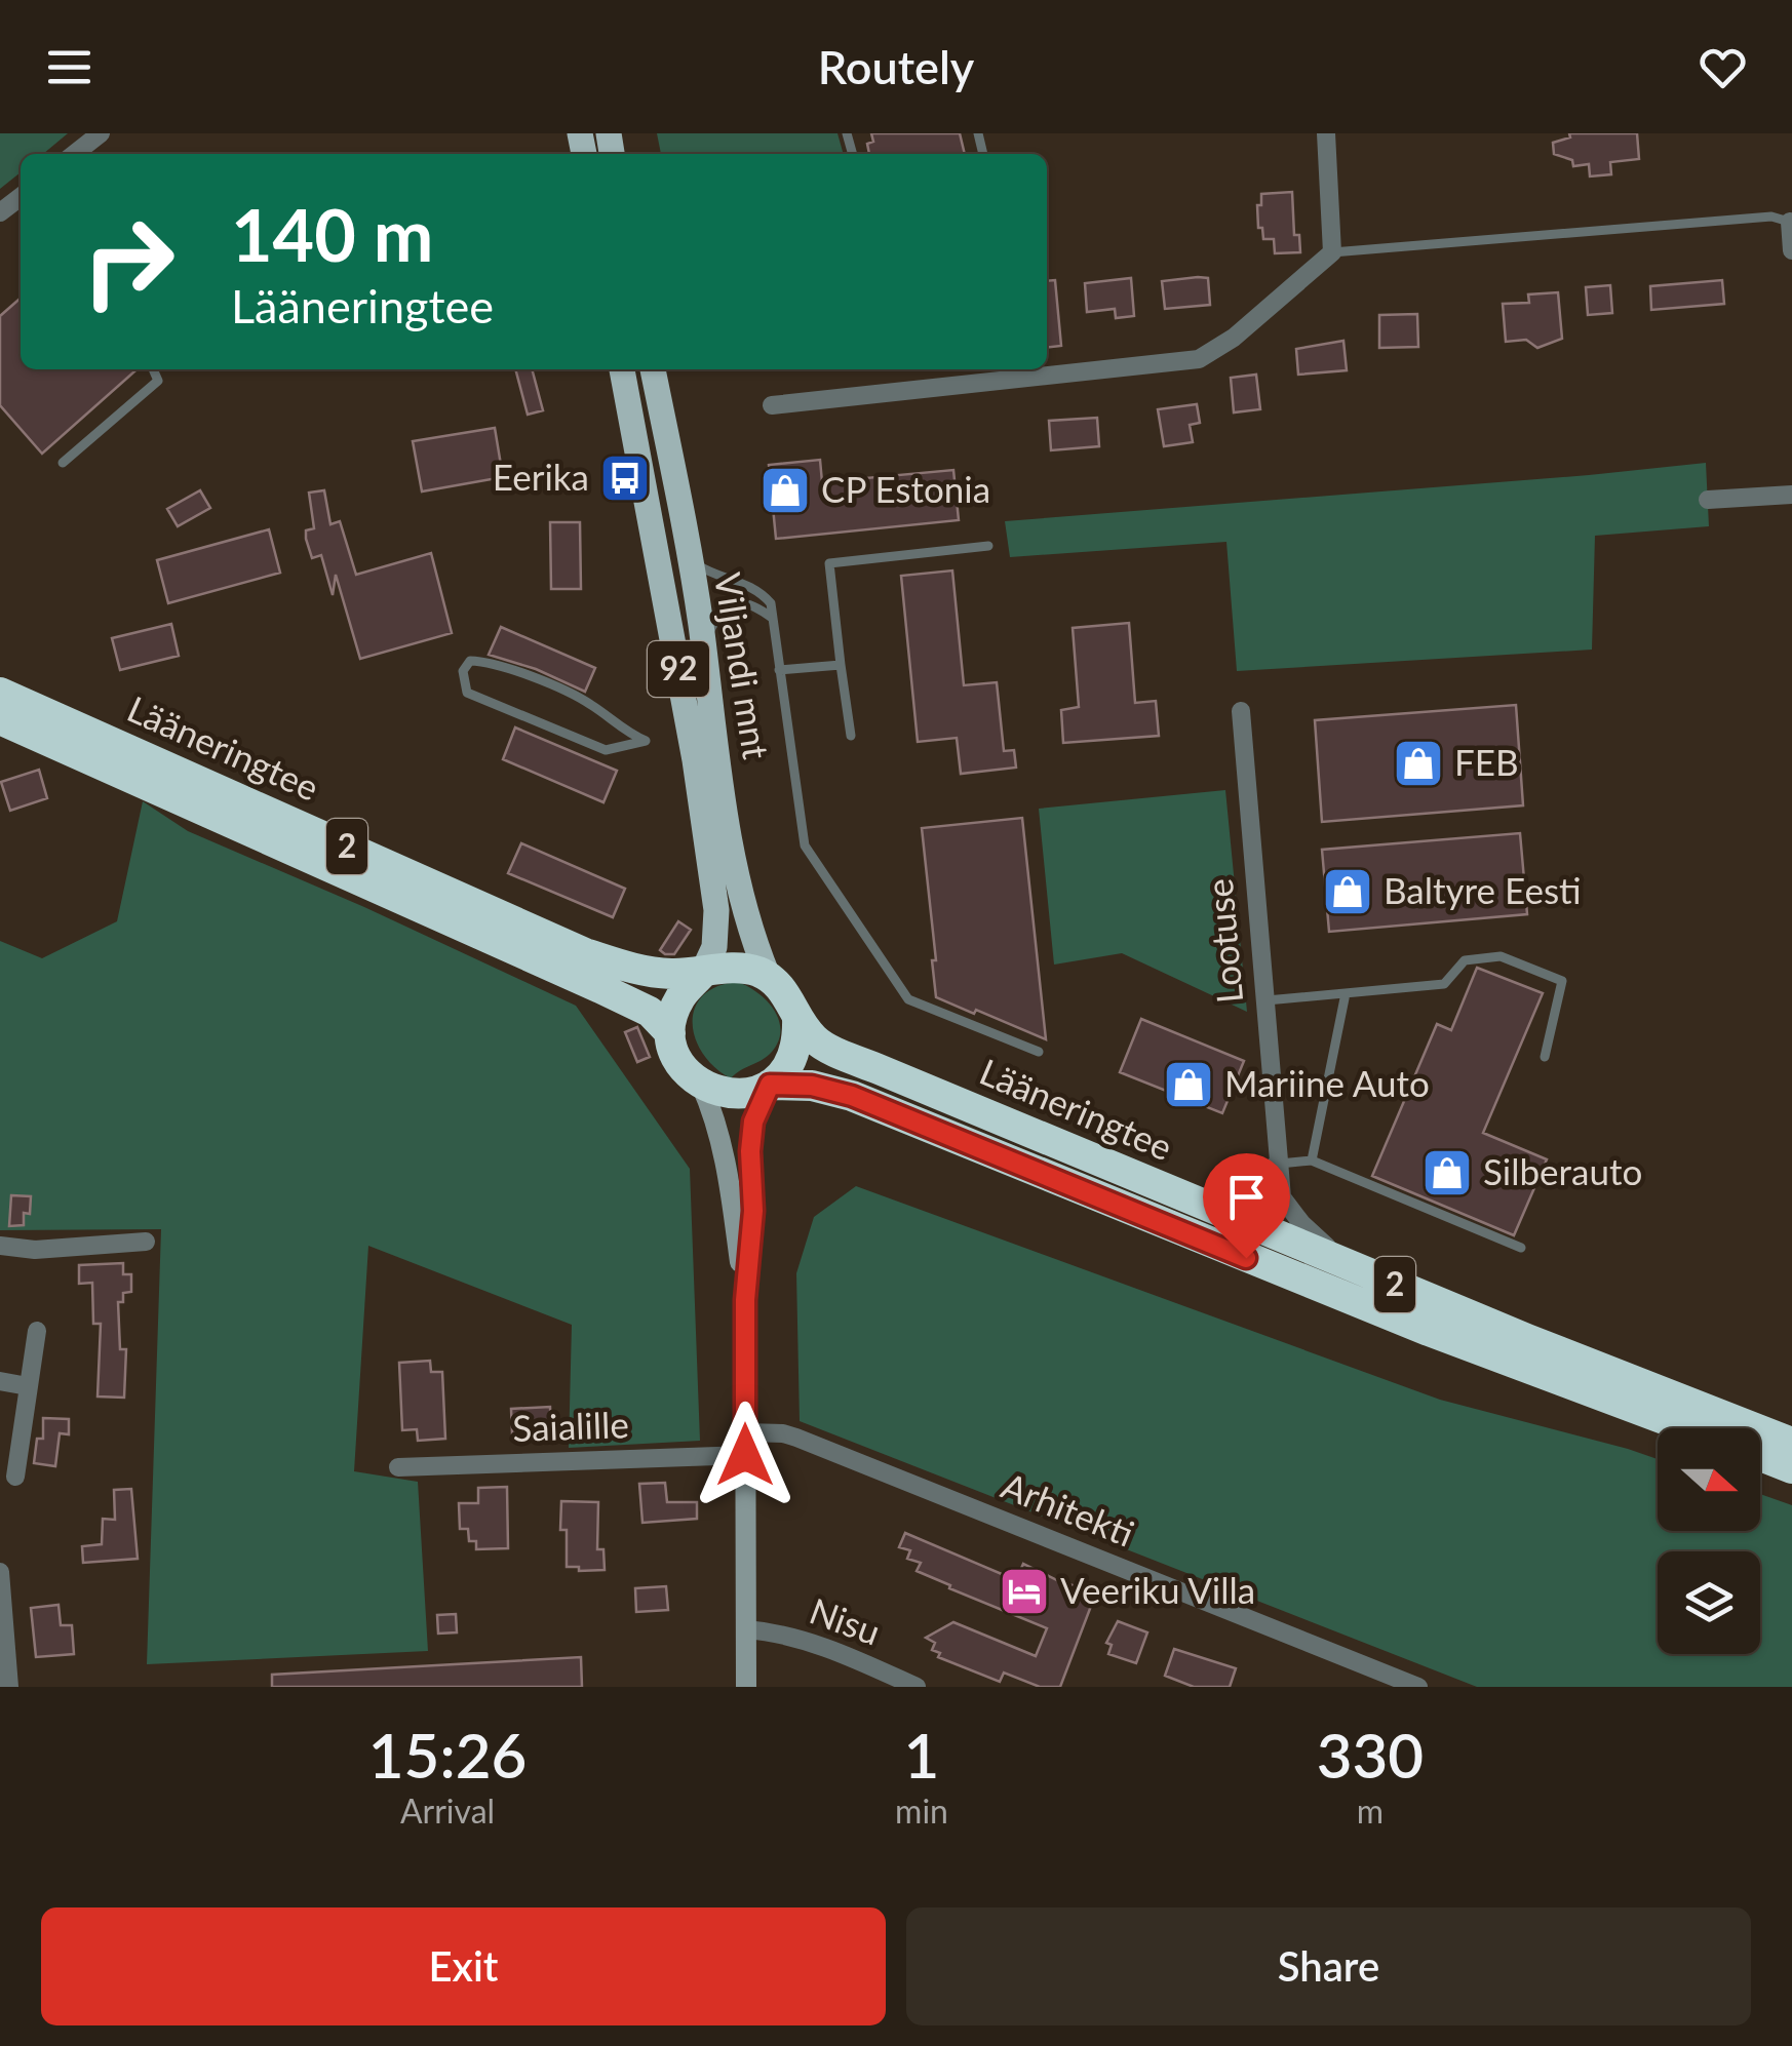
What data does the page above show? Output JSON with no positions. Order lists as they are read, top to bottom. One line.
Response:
{"streets":{"highway":["Lääneringtee","2"],"main road":["Viljandi mnt","92"],"street":["Lootuse","Saialille","Arhitekti","Nisu"]},"crossings":[["Viljandi mnt","Lääneringtee"],["Saialille","Arhitekti"]],"places":{"bus stop":["Eerika"],"shop":["CP Estonia","FEB","Baltyre Eesti","Mariine Auto","Silberauto"],"hotel":["Veeriku Villa"]},"north":"right","page":{"header":"Routely","turn":["140 m","Lääneringtee"],"eta":["15:26","Arrival","1","min","330","m"],"buttons":["Exit","Share"]}}
